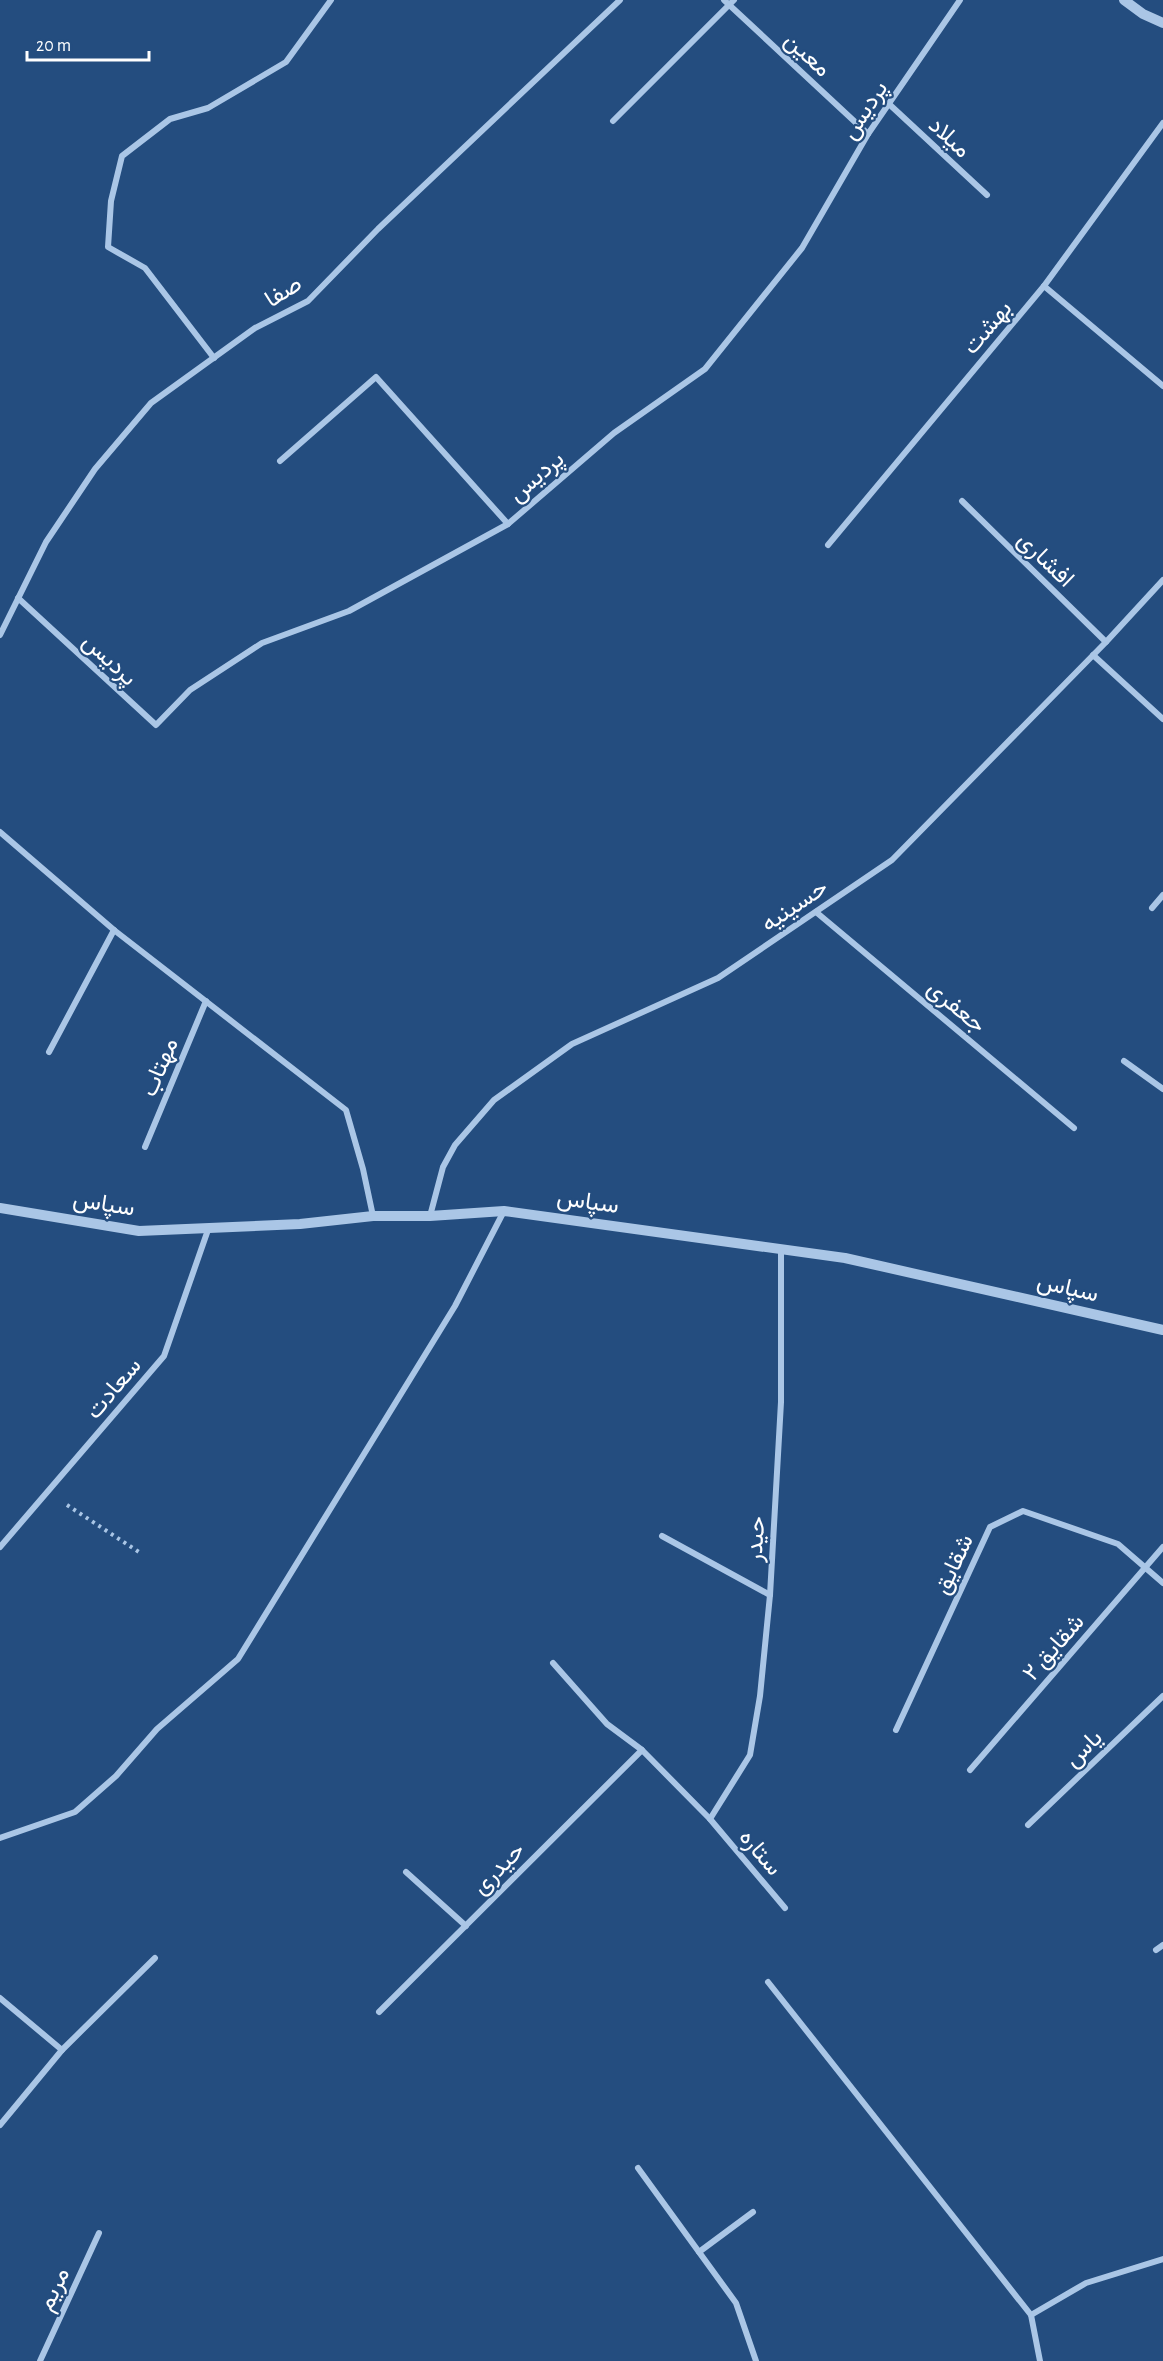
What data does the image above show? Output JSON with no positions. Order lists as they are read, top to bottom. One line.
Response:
{"streets":{"street":["معین","پردیس","میلاد","صفا","بهشت","افشاری","حسینیه","جعفری","مهتاب","سپاس","سعادت","حیدر","شقایق","شقایق ۲","یاس","ستاره","حیدری","مریم"]},"crossings":[["معین","پردیس"],["پردیس","میلاد"],["پردیس","صفا"],["افشاری","حسینیه"],["حسینیه","جعفری"],["حسینیه","سپاس"],["سپاس","سعادت"],["سپاس","حیدر"],["حیدر","ستاره"],["شقایق","شقایق ۲"],["ستاره","حیدری"]],"scale_bar":"20 m"}
